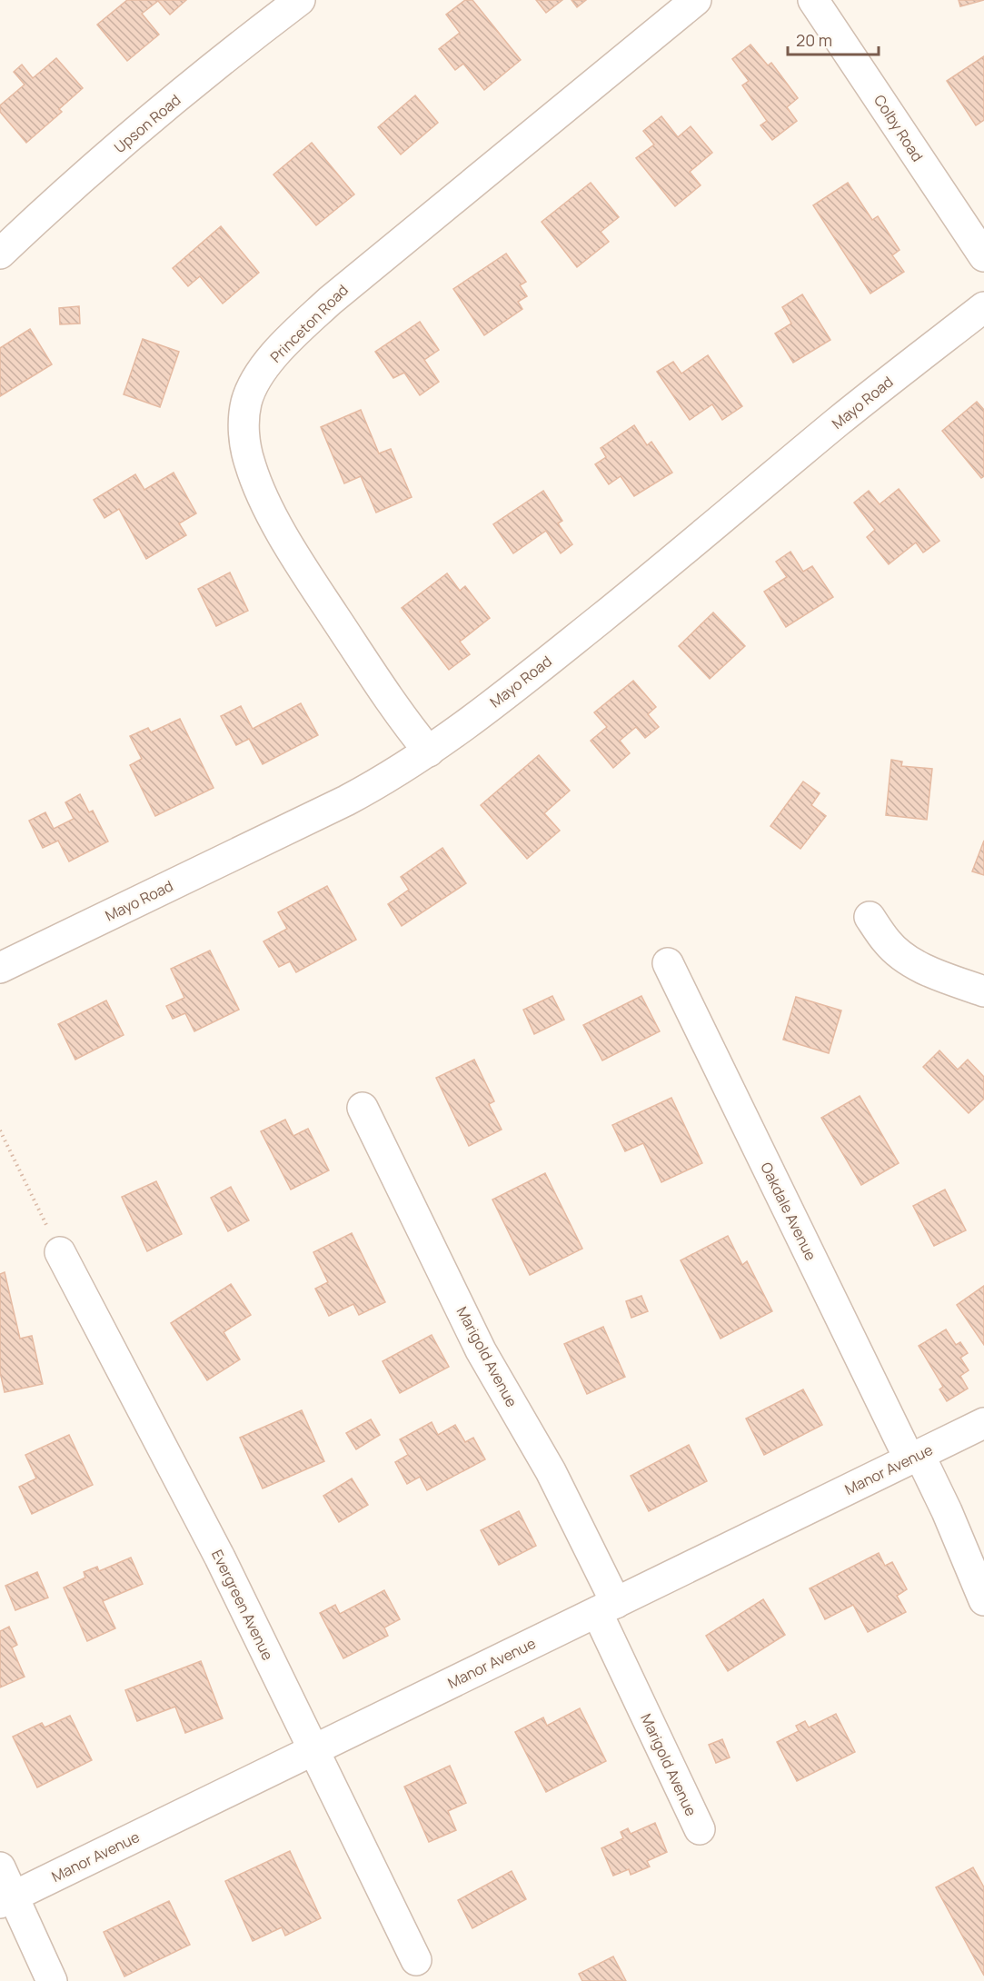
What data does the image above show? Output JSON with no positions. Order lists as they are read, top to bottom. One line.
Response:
{"streets":{"street":["Upson Road","Colby Road","Princeton Road","Mayo Road","Oakdale Avenue","Marigold Avenue","Manor Avenue","Evergreen Avenue"]},"crossings":[["Princeton Road","Mayo Road"],["Oakdale Avenue","Manor Avenue"],["Marigold Avenue","Manor Avenue"],["Manor Avenue","Evergreen Avenue"]],"scale_bar":"20 m"}
